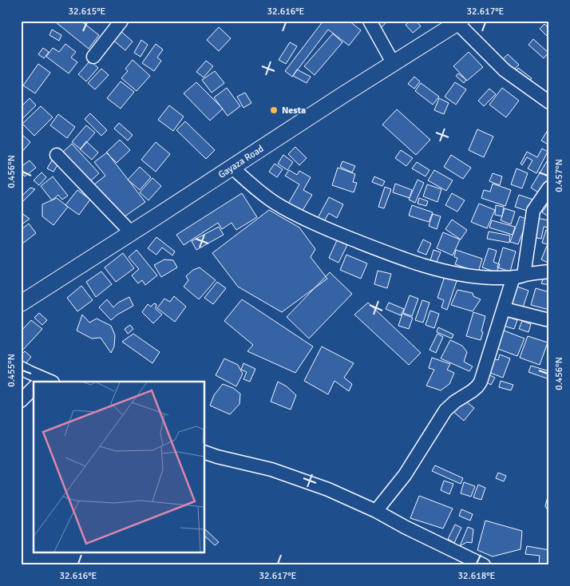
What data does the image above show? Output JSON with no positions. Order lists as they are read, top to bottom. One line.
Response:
{"streets":{"main road":["Gayaza Road"]},"places":["Nesta"],"coordinates":["32.615°E","32.616°E","32.617°E","0.456°N","0.457°N","0.455°N","32.618°E"]}
